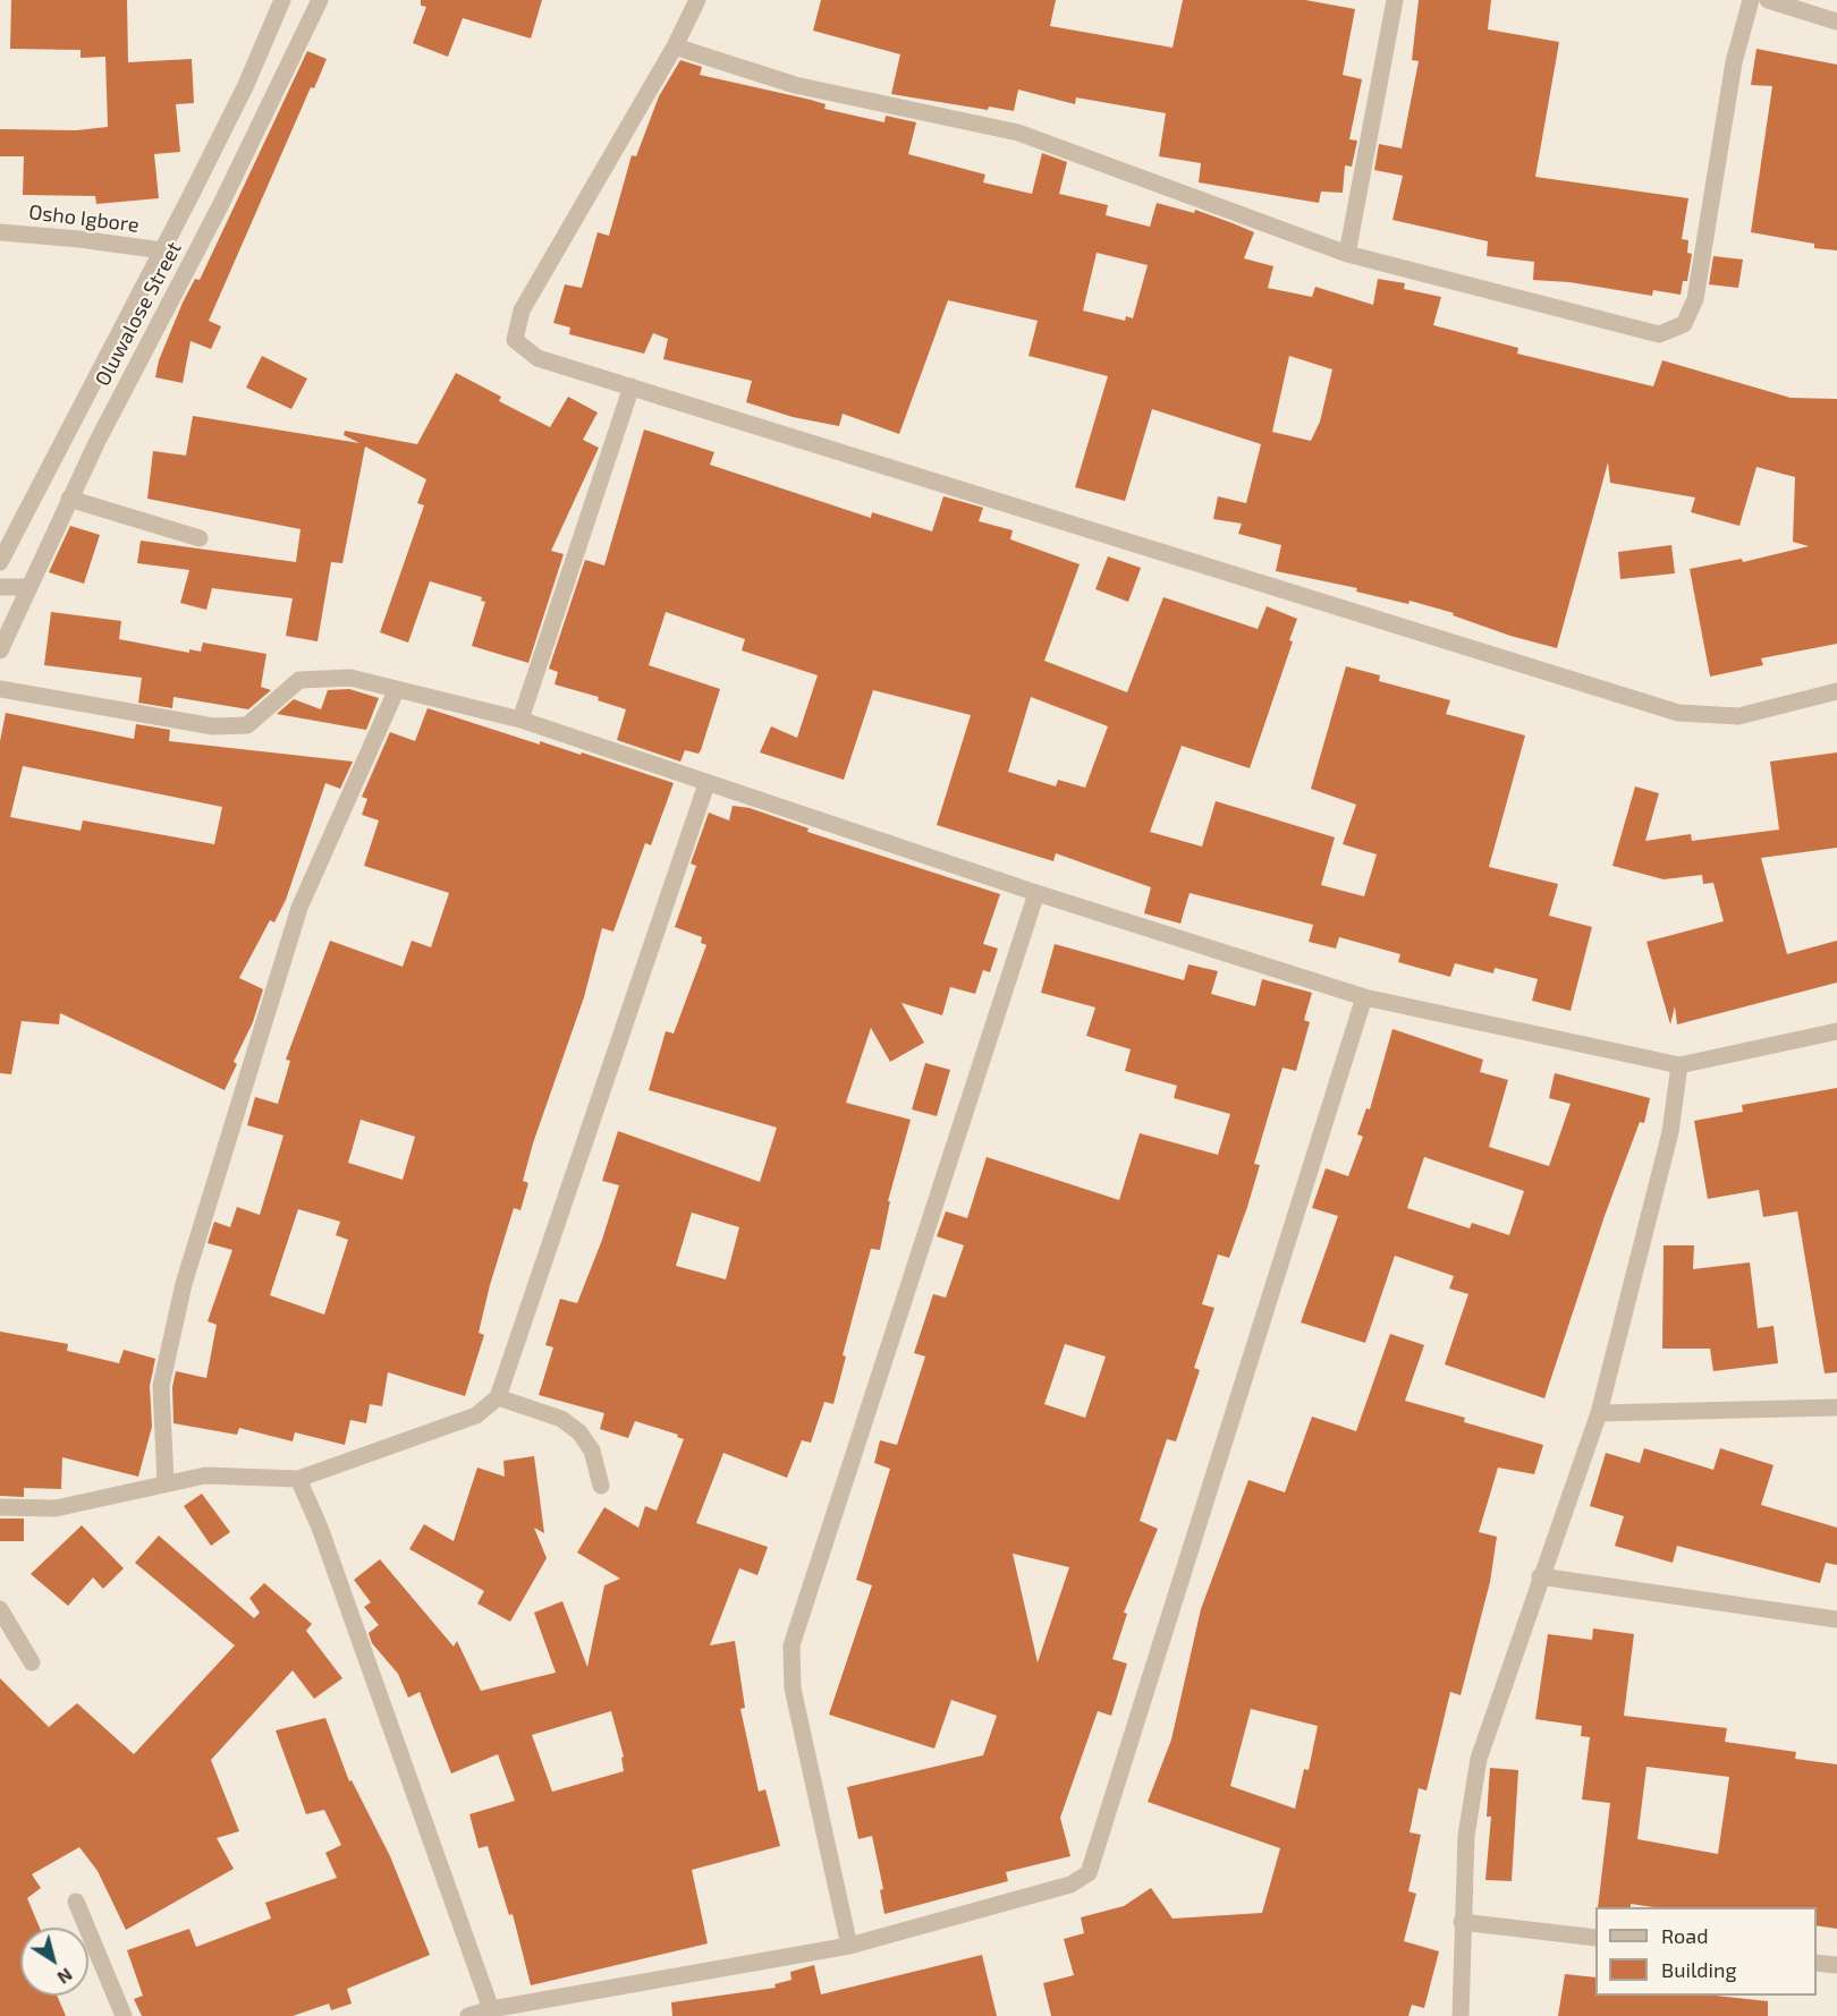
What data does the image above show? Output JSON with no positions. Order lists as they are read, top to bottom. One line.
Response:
{"streets":{"street":["Osho Igbore","Oluwalose Street"]},"crossings":[["Osho Igbore","Oluwalose Street"]],"legend":["Road","Building"],"north":"bottom right"}
